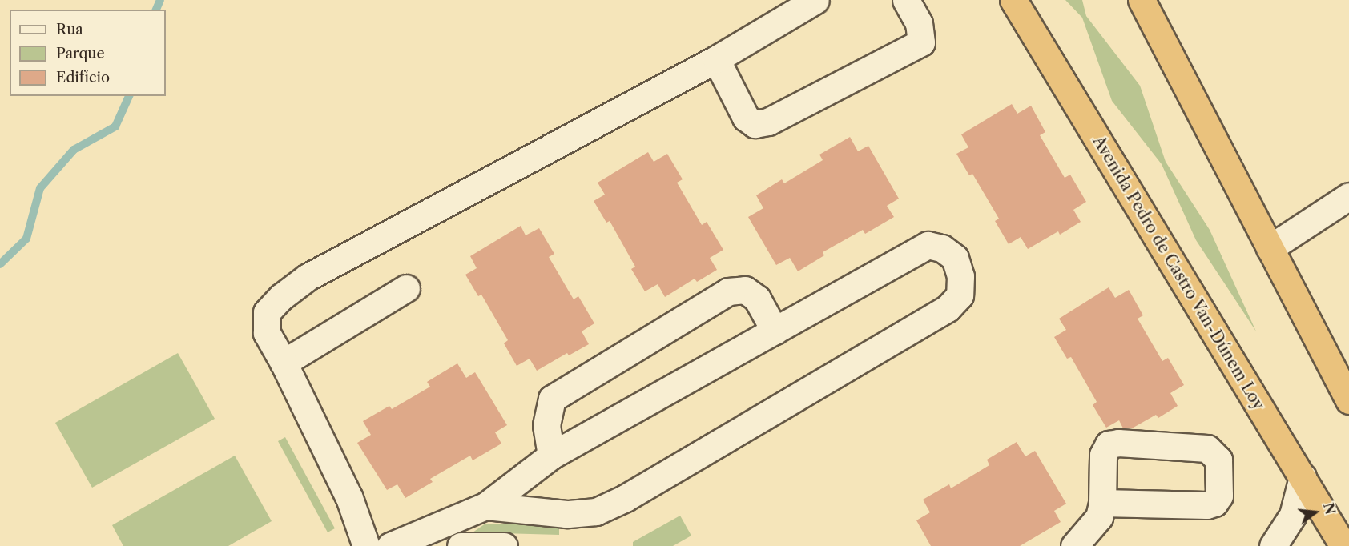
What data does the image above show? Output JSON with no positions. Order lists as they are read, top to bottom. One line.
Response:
{"streets":{"highway":["Avenida Pedro de Castro Van-Dúnem Loy"]},"legend":["Rua","Parque","Edifício"],"north":"right"}
